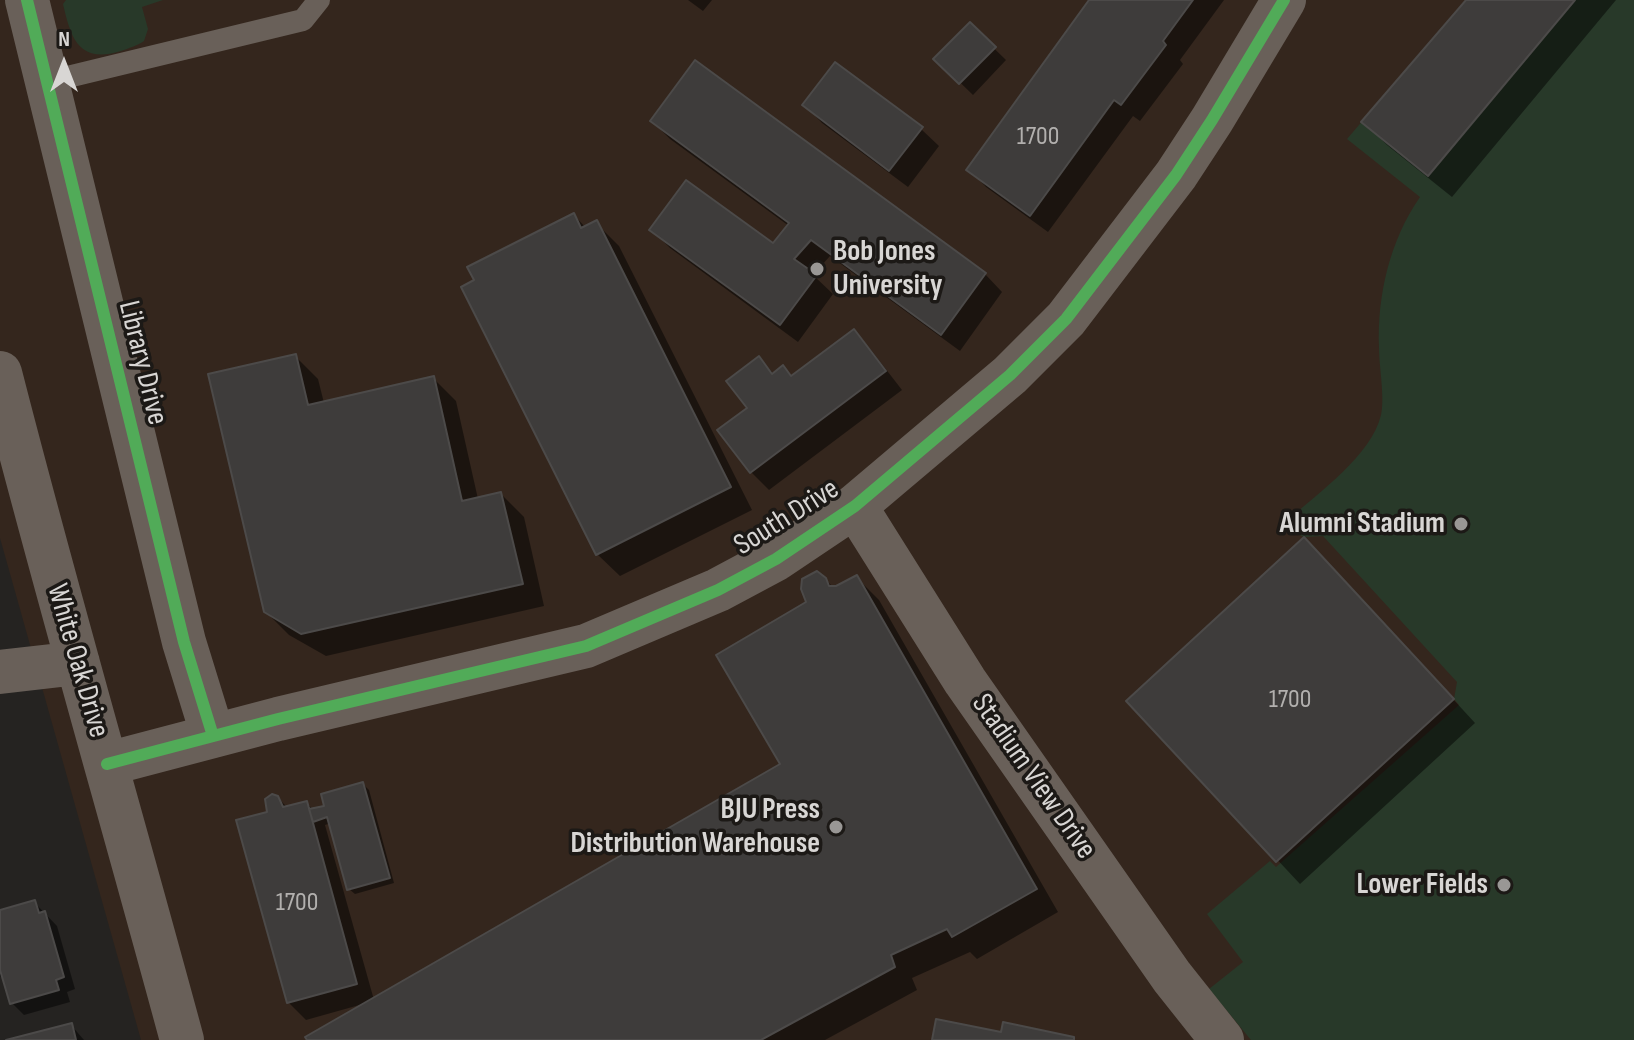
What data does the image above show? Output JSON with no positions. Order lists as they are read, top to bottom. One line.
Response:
{"streets":{"street":["Library Drive","South Drive","White Oak Drive","Stadium View Drive"]},"crossings":[["Library Drive","South Drive"],["South Drive","White Oak Drive"],["South Drive","Stadium View Drive"]],"places":["Bob Jones University","Alumni Stadium","BJU Press Distribution Warehouse","Lower Fields"],"house_numbers":["1700","1700","1700"],"north":"top"}
